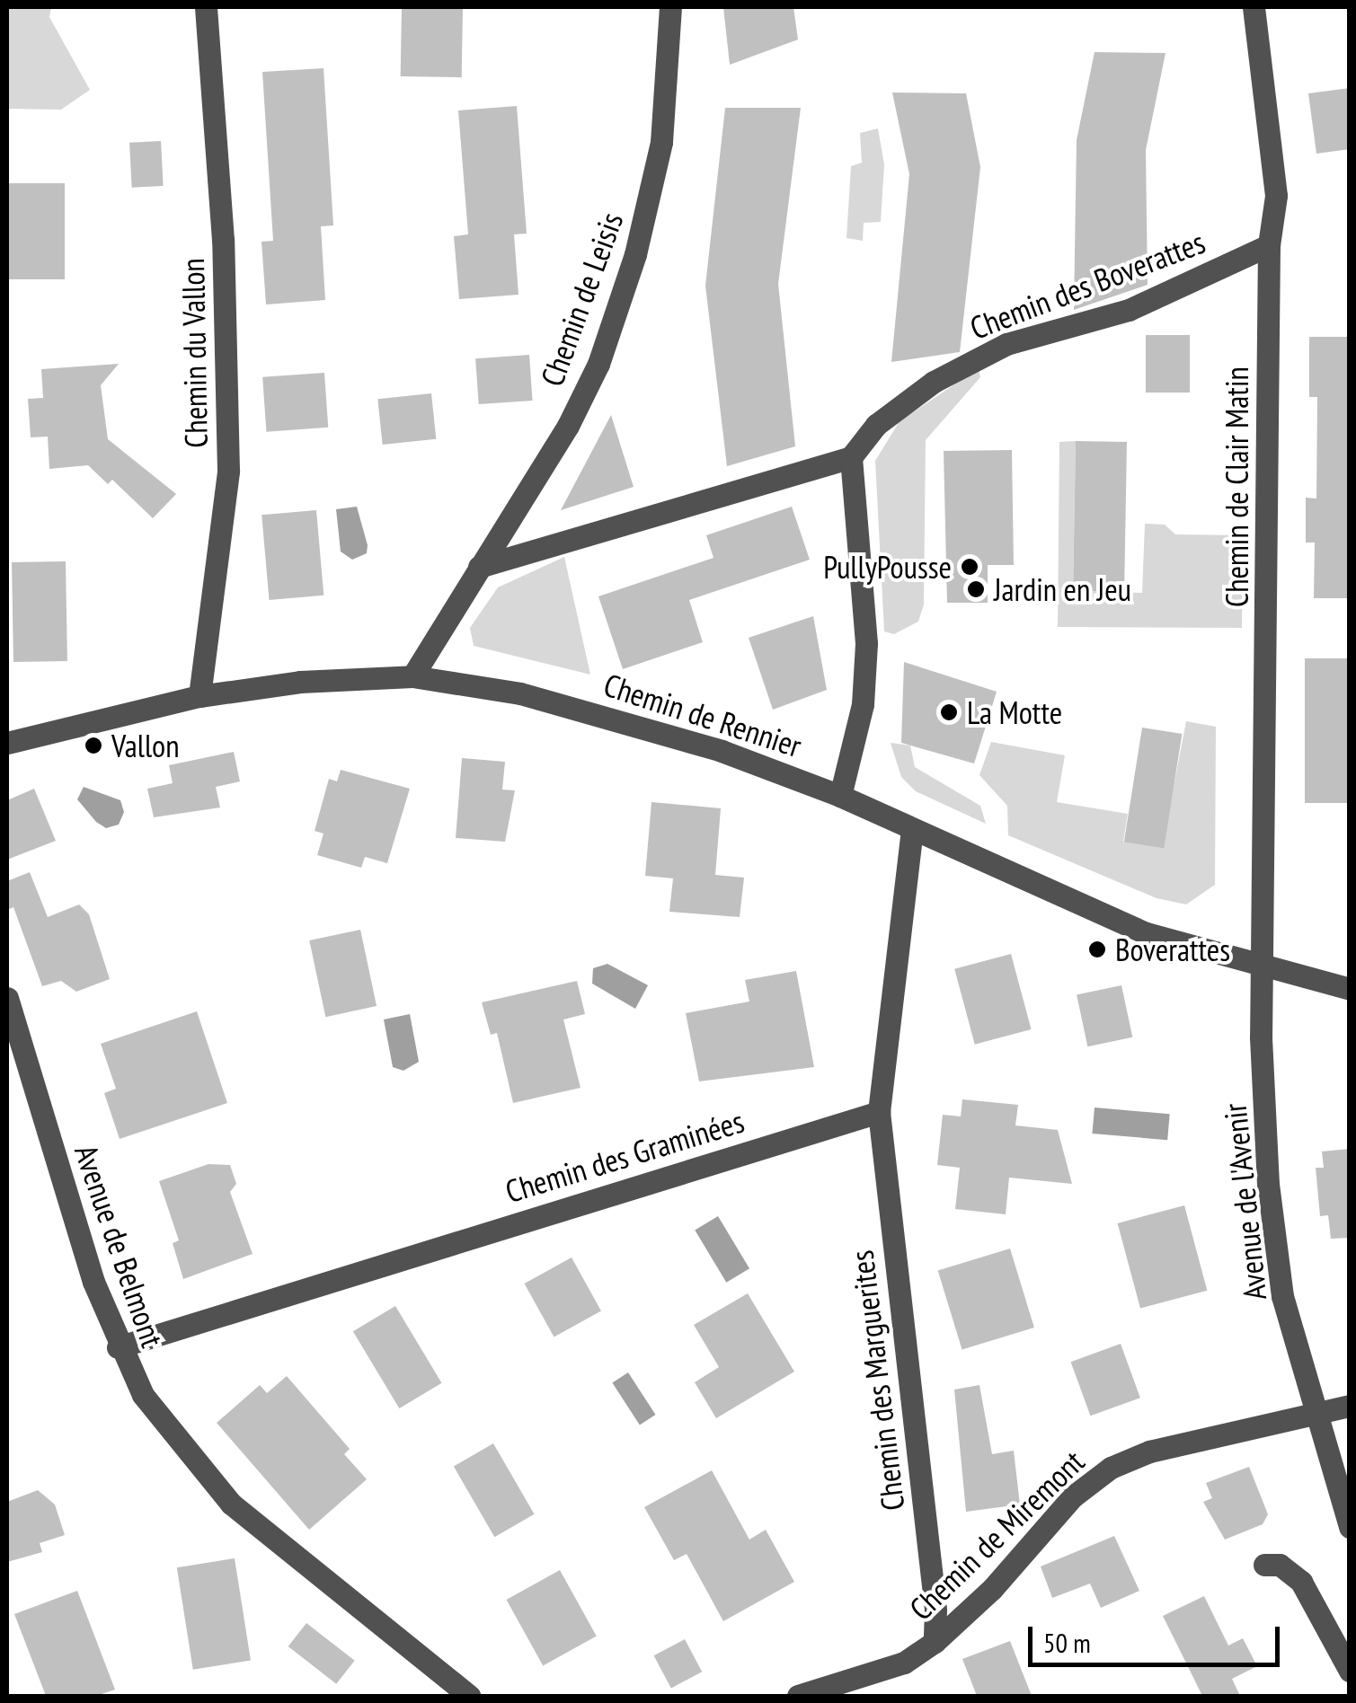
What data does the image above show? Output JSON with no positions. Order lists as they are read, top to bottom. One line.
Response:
{"streets":{"street":["Chemin des Boverattes","Chemin de Leisis","Chemin du Vallon","Chemin de Clair Matin","Chemin de Rennier","Chemin des Graminées","Avenue de l'Avenir","Avenue de Belmont","Chemin des Marguerites","Chemin de Miremont"]},"crossings":[["Chemin des Boverattes","Chemin de Clair Matin"],["Chemin de Leisis","Chemin de Rennier"],["Chemin du Vallon","Chemin de Rennier"],["Chemin de Clair Matin","Chemin de Rennier"],["Chemin de Clair Matin","Avenue de l'Avenir"],["Chemin de Rennier","Avenue de l'Avenir"],["Chemin des Graminées","Avenue de Belmont"],["Chemin des Graminées","Chemin des Marguerites"],["Avenue de l'Avenir","Chemin de Miremont"],["Chemin des Marguerites","Chemin de Miremont"]],"places":["PullyPousse","Jardin en Jeu","La Motte","Vallon","Boverattes"],"scale_bar":"50 m"}
